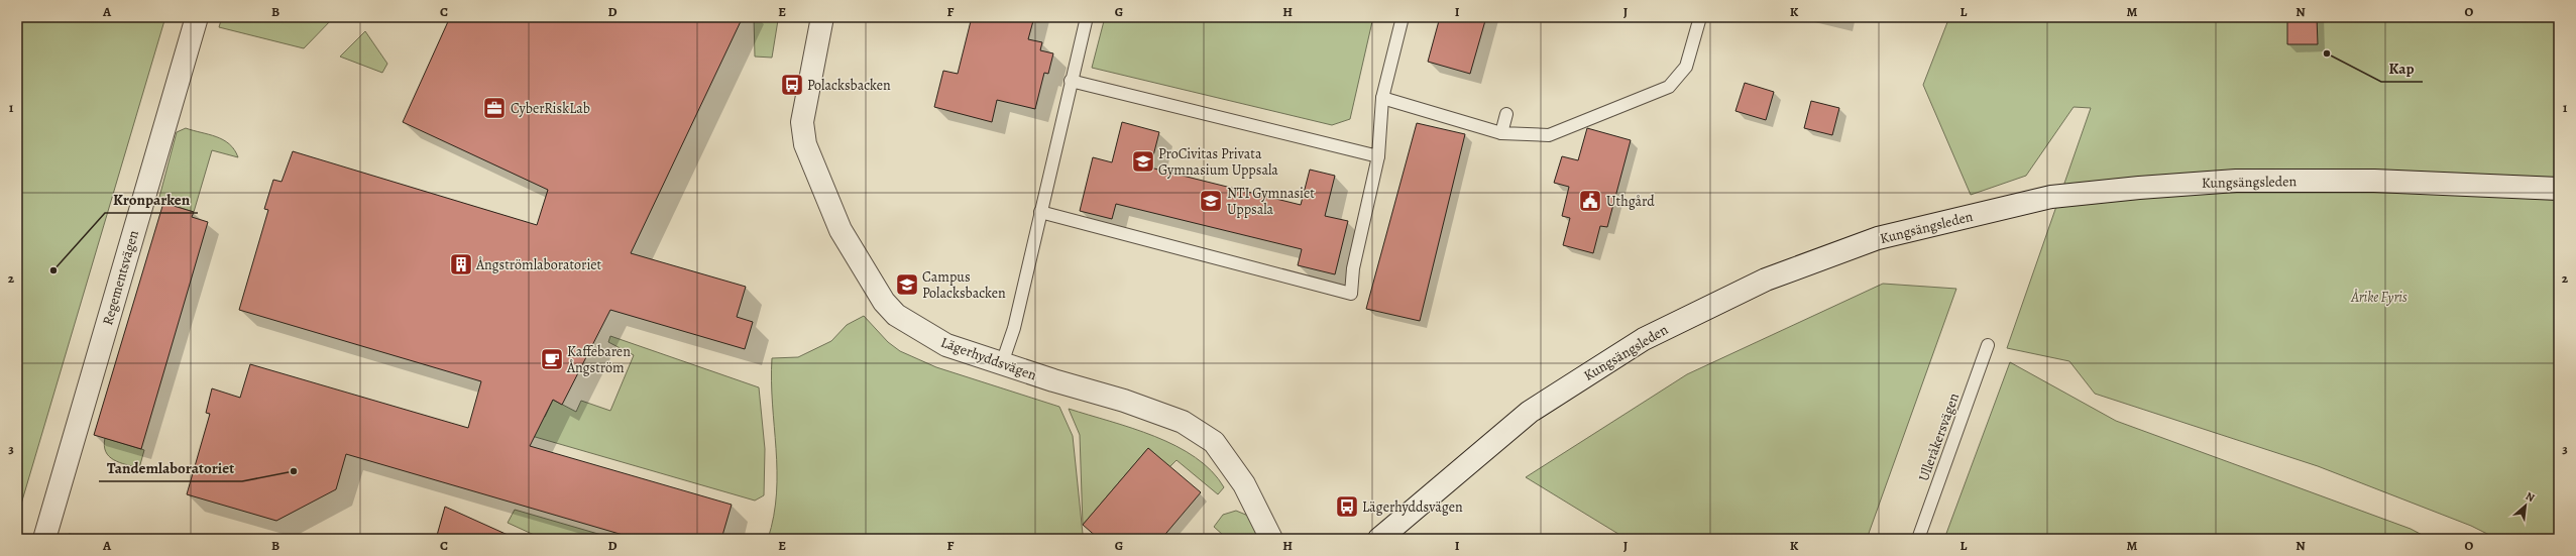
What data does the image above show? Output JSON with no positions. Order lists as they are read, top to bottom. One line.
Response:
{"streets":{"street":["Kungsängsleden","Regementsvägen","Lägerhyddsvägen"],"lane":["Ulleråkersvägen"]},"parks":["Årike Fyris"],"places":{"other":["Kap","Kronparken","Tandemlaboratoriet"],"bus stop":["Polacksbacken","Lägerhyddsvägen"],"office":["CyberRiskLab"],"school or university":["ProCivitas Privata Gymnasium Uppsala","NTI Gymnasiet Uppsala","Campus Polacksbacken"],"public building":["Uthgård"],"building":["Ångströmlaboratoriet"],"cafe":["Kaffebaren Ångström"]},"north":"top right","grid":{"columns":["A","B","C","D","E","F","G","H","I","J","K","L","M","N","O"],"rows":["1","2","3"]}}
